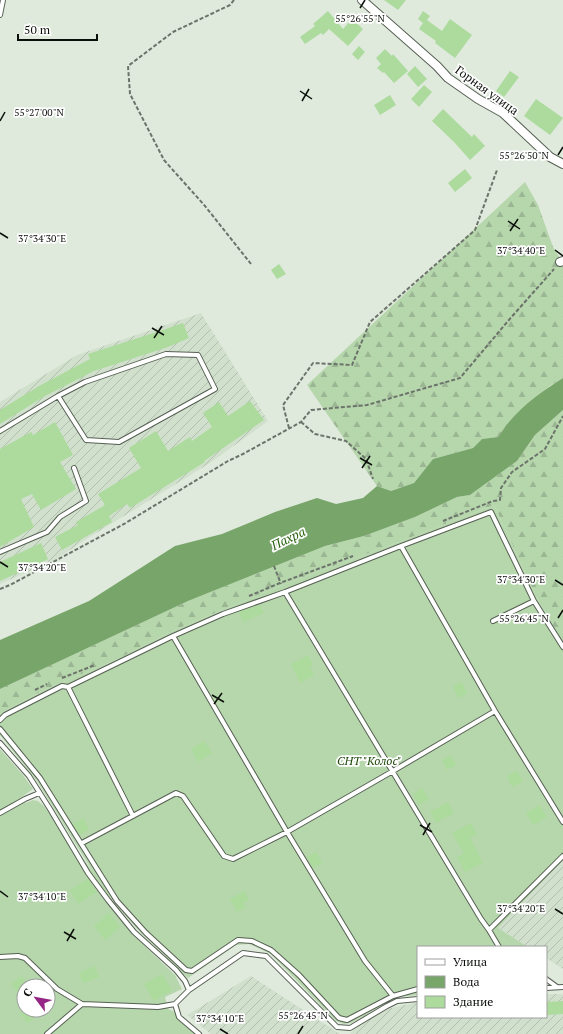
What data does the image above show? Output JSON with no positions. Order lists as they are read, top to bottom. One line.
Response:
{"streets":{"street":["Горная улица"]},"water":["Пахра"],"parks":["СНТ \"Колос\""],"legend":["Улица","Вода","Здание"],"scale_bar":"50 m","north":"top left","coordinates":["55°26'55\"N","55°27'00\"N","55°26'50\"N","37°34'30\"E","37°34'40\"E","37°34'20\"E","55°26'45\"N","37°34'10\"E"]}
